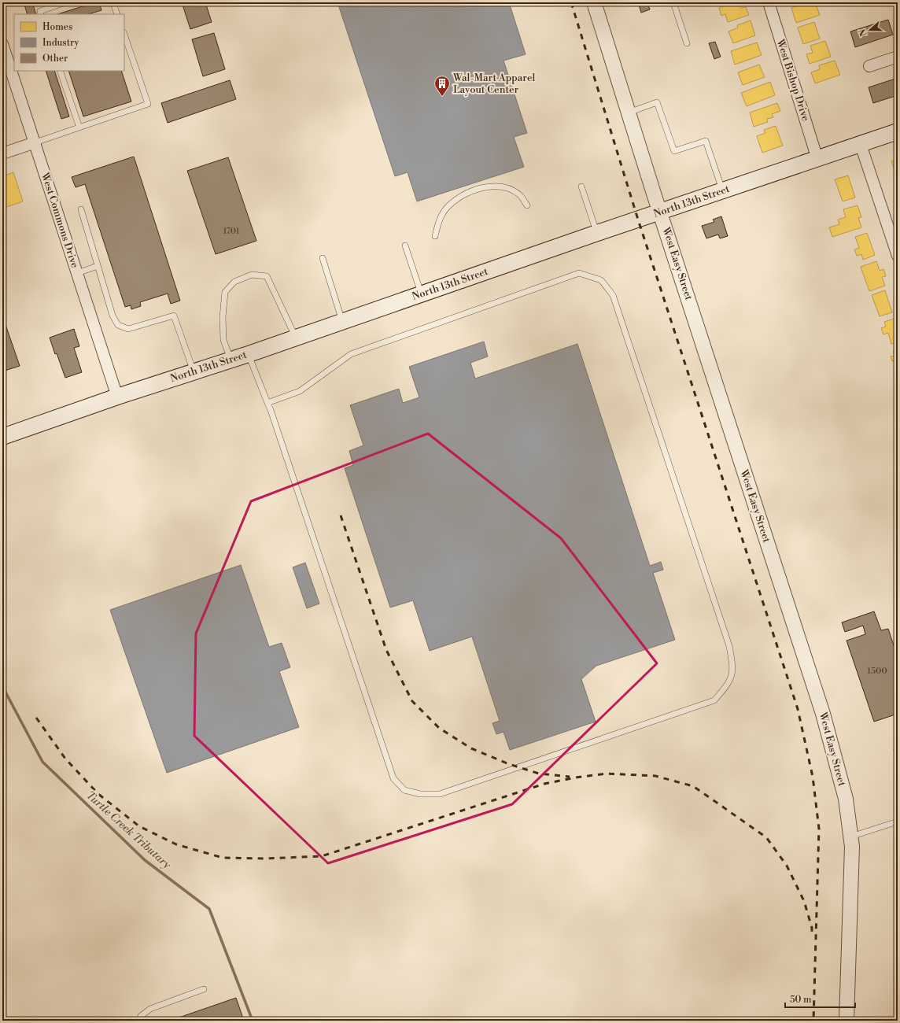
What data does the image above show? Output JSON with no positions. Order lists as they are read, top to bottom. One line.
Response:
{"streets":{"main road":["North 13th Street"],"street":["West Bishop Drive","West Commons Drive","West Easy Street"]},"crossings":[["West Bishop Drive","North 13th Street"],["North 13th Street","West Commons Drive"],["North 13th Street","West Easy Street"]],"water":["Turtle Creek Tributary"],"places":{"building":["Wal-Mart Apparel Layout Center"]},"house_numbers":["1701","1500"],"legend":["Homes","Industry","Other"],"scale_bar":"50 m","north":"left"}
